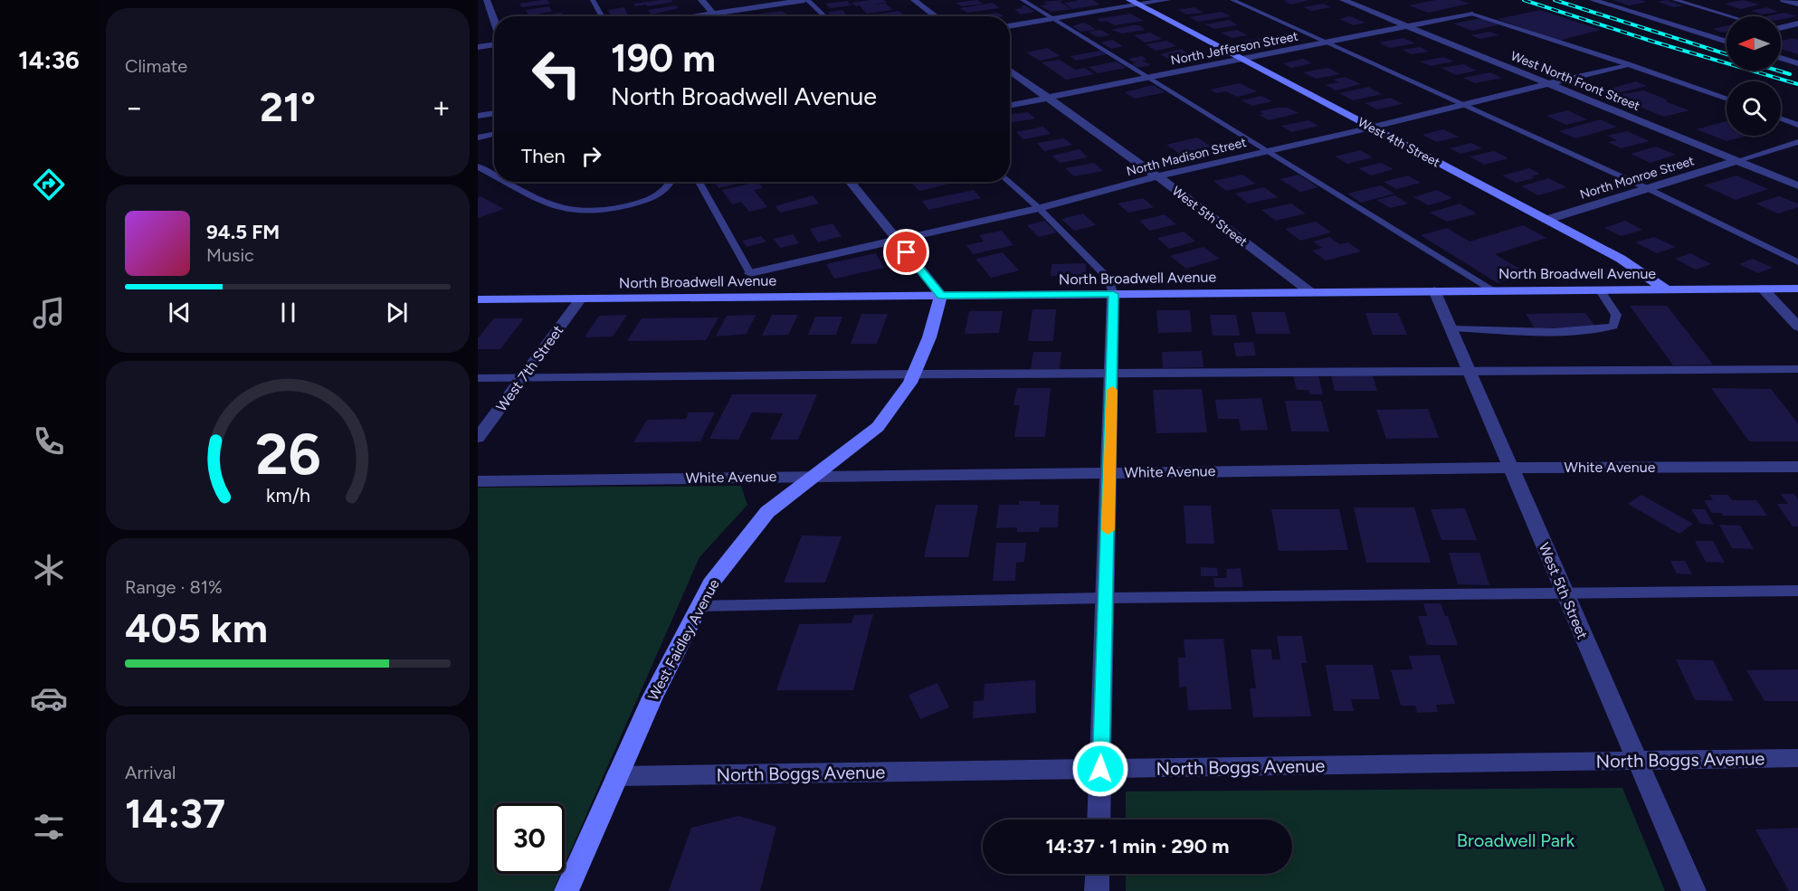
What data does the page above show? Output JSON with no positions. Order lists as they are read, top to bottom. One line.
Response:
{"streets":{"main road":["West 4th Street","North Broadwell Avenue","West Faidley Avenue"],"street":["North Jefferson Street","West North Front Street","North Madison Street","North Monroe Street","West 5th Street","West 7th Street","White Avenue","North Boggs Avenue"]},"crossings":[["North Jefferson Street","West North Front Street"],["North Jefferson Street","West 4th Street"],["North Jefferson Street","West 5th Street"],["West North Front Street","North Madison Street"],["West North Front Street","North Monroe Street"],["West 4th Street","North Madison Street"],["West 4th Street","North Monroe Street"],["West 4th Street","North Broadwell Avenue"],["North Madison Street","West 5th Street"],["West 5th Street","North Broadwell Avenue"],["West 5th Street","White Avenue"],["West 5th Street","North Boggs Avenue"],["North Broadwell Avenue","West 7th Street"],["North Broadwell Avenue","West Faidley Avenue"],["White Avenue","West Faidley Avenue"],["West Faidley Avenue","North Boggs Avenue"]],"parks":["Broadwell Park"],"north":"left","page":{"tabs":"14:36","tile":["Climate",["Range · 81%","405 km"],["Arrival","14:37"]],"turn":["190 m","North Broadwell Avenue"],"heat":["−","21°","+"],"then":"Then","song":["94.5 FM","Music"],"limit":"30","trip":"14:37 · 1 min · 290 m","gauge":["26","km/h"]}}
